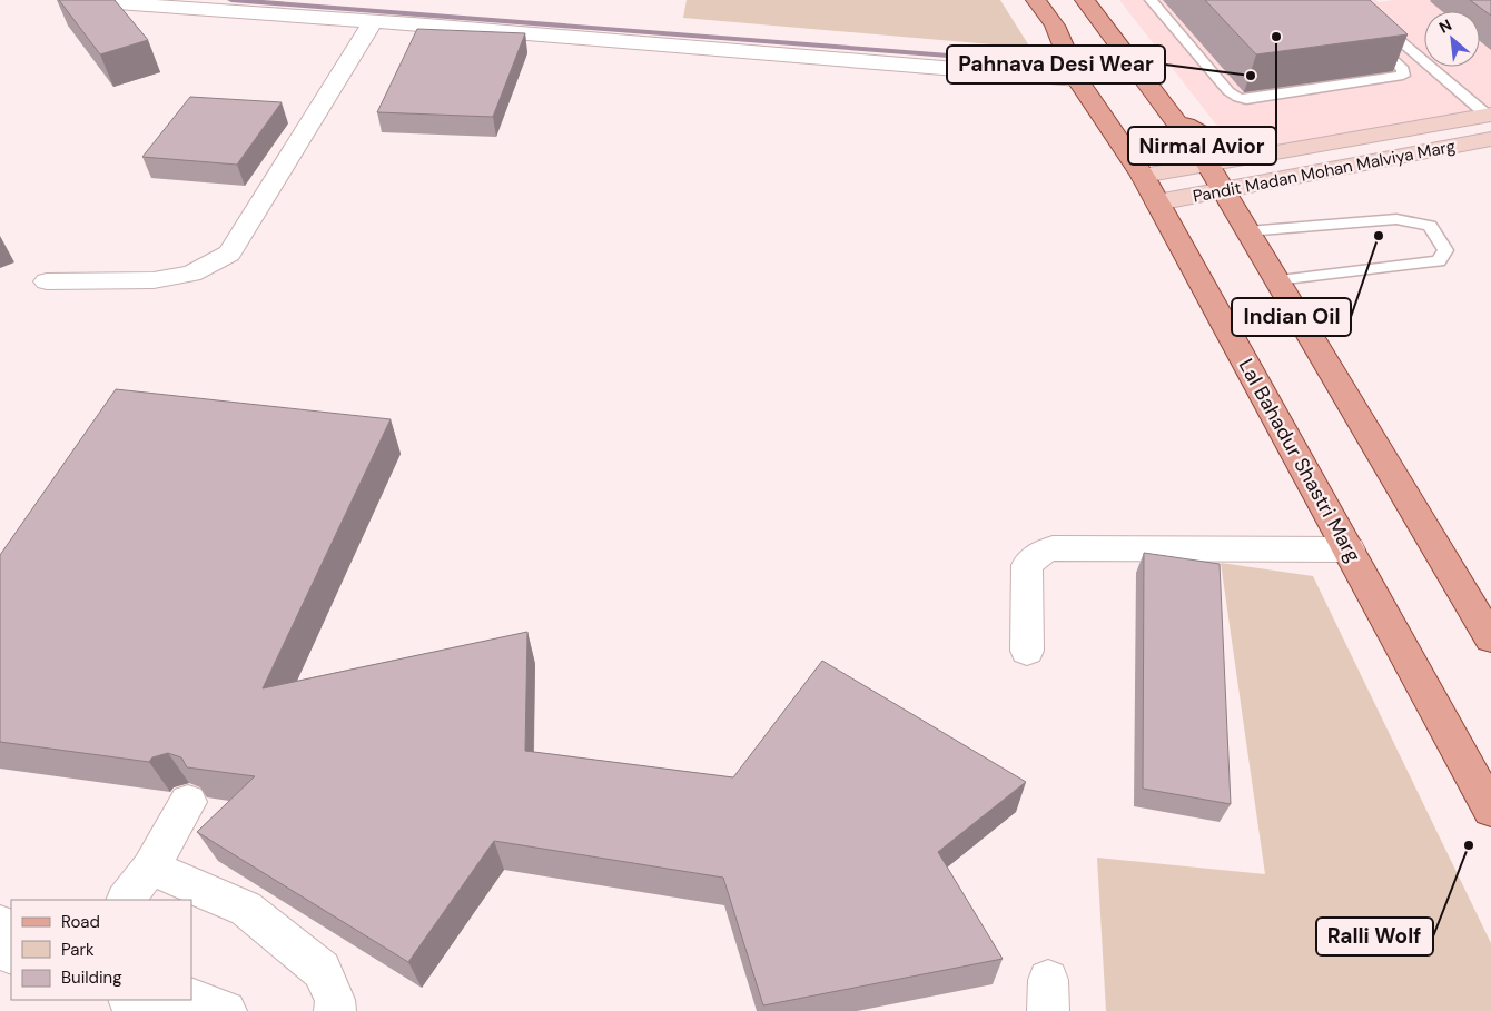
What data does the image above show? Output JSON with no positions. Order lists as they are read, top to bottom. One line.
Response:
{"streets":{"main road":["Lal Bahadur Shastri Marg"],"street":["Pandit Madan Mohan Malviya Marg"]},"crossings":[["Pandit Madan Mohan Malviya Marg","Lal Bahadur Shastri Marg"]],"places":["Nirmal Avior","Pahnava Desi Wear","Indian Oil","Ralli Wolf"],"legend":["Road","Park","Building"],"north":"top left"}
